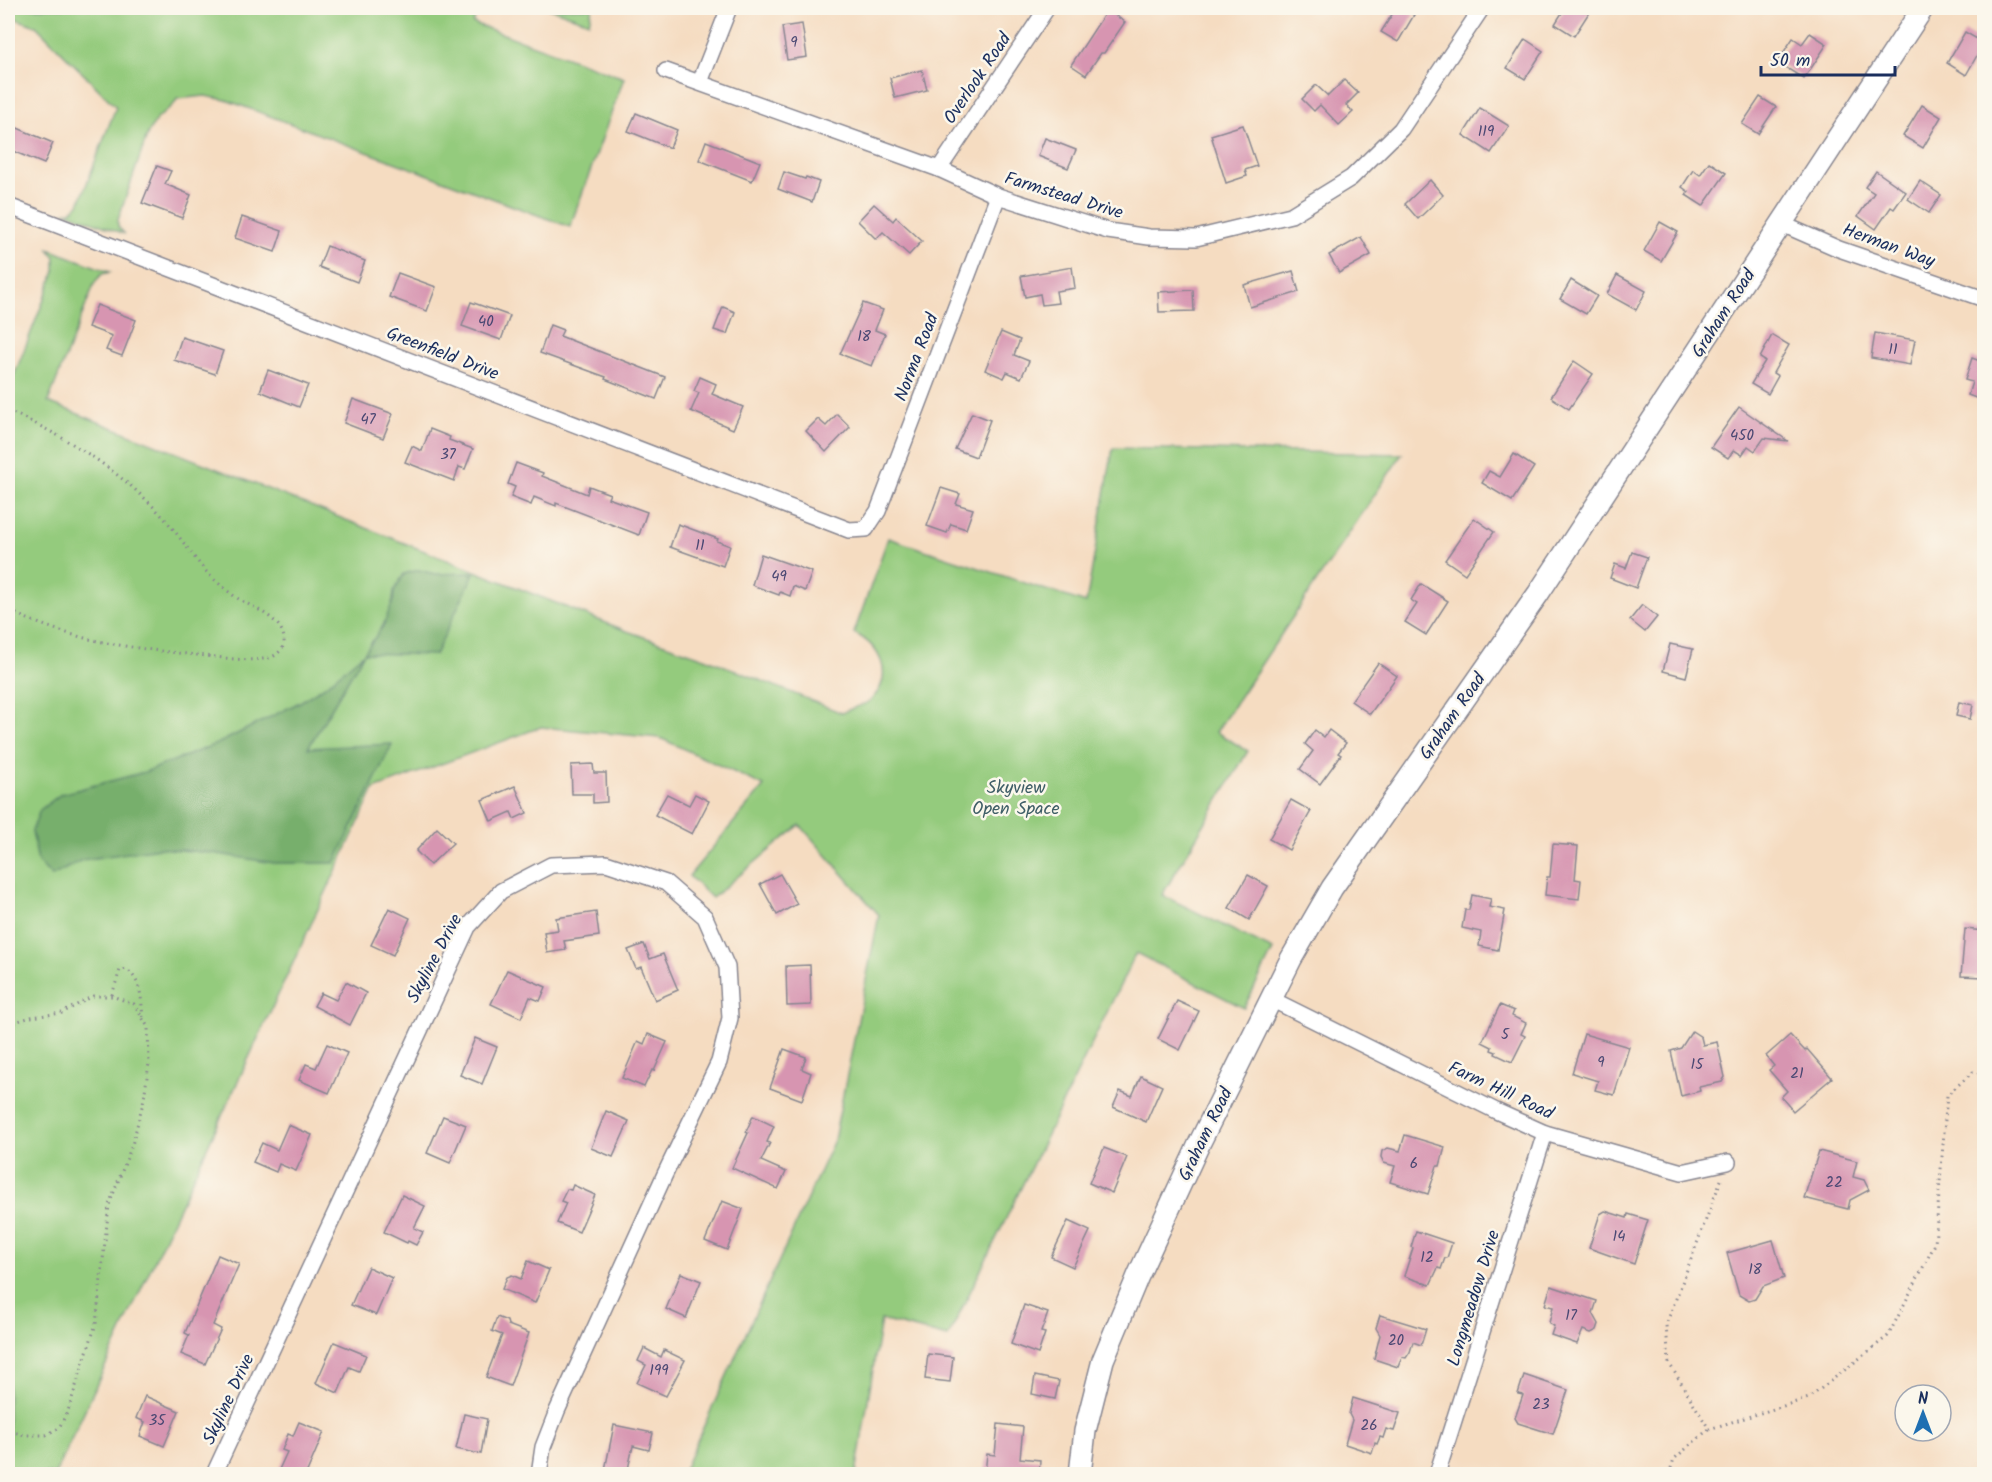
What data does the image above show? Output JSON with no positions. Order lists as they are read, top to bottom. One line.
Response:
{"streets":{"street":["Overlook Road","Farmstead Drive","Herman Way","Graham Road","Greenfield Drive","Norma Road","Skyline Drive","Farm Hill Road","Longmeadow Drive"]},"crossings":[["Overlook Road","Farmstead Drive"],["Farmstead Drive","Norma Road"],["Herman Way","Graham Road"],["Graham Road","Farm Hill Road"],["Greenfield Drive","Norma Road"],["Farm Hill Road","Longmeadow Drive"]],"parks":["Skyview Open Space"],"house_numbers":["9","119","40","18","11","47","450","37","11","49","5","9","15","21","6","22","14","12","18","17","20","199","23","35","26"],"scale_bar":"50 m","north":"top"}
